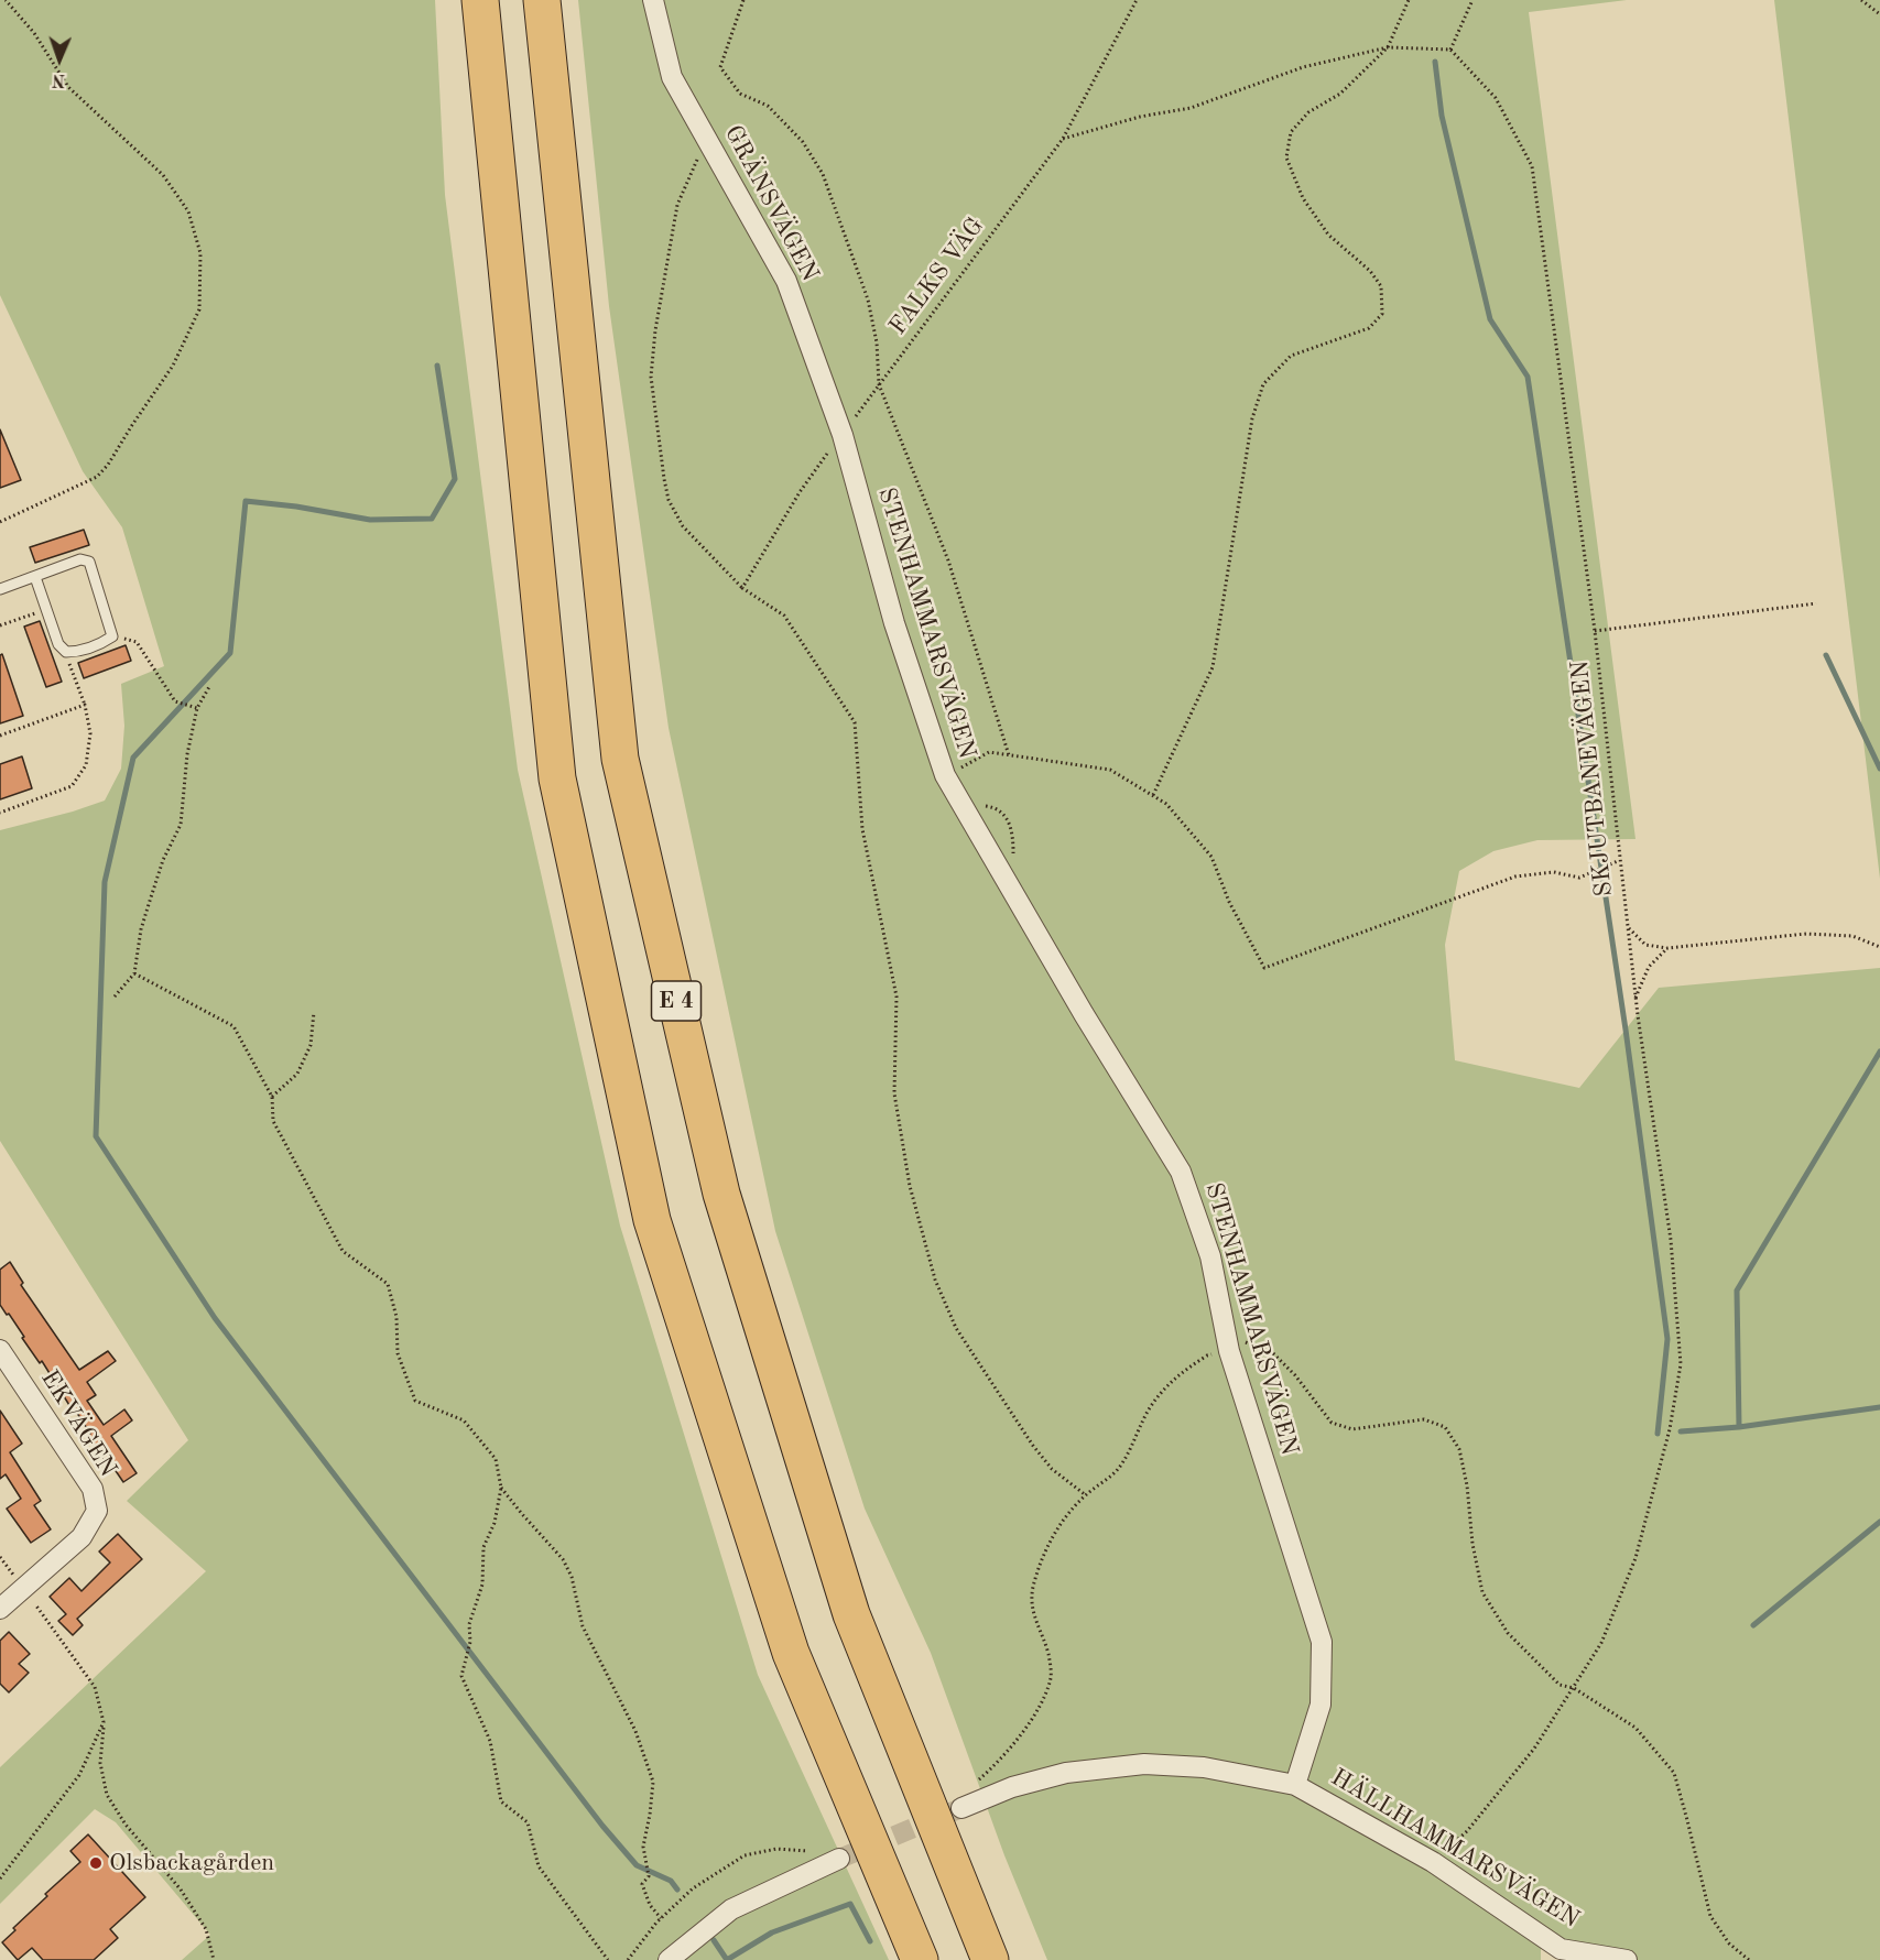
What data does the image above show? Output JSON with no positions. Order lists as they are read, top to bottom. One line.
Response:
{"streets":{"highway":["E 4"],"street":["GRÄNSVÄGEN","STENHAMMARSVÄGEN","EKVÄGEN","HÄLLHAMMARSVÄGEN"],"path":["FALKS VÄG","SKJUTBANEVÄGEN"]},"crossings":[["GRÄNSVÄGEN","FALKS VÄG"],["GRÄNSVÄGEN","STENHAMMARSVÄGEN"],["FALKS VÄG","STENHAMMARSVÄGEN"],["STENHAMMARSVÄGEN","HÄLLHAMMARSVÄGEN"],["SKJUTBANEVÄGEN","HÄLLHAMMARSVÄGEN"]],"places":["Olsbackagården"],"north":"bottom"}
